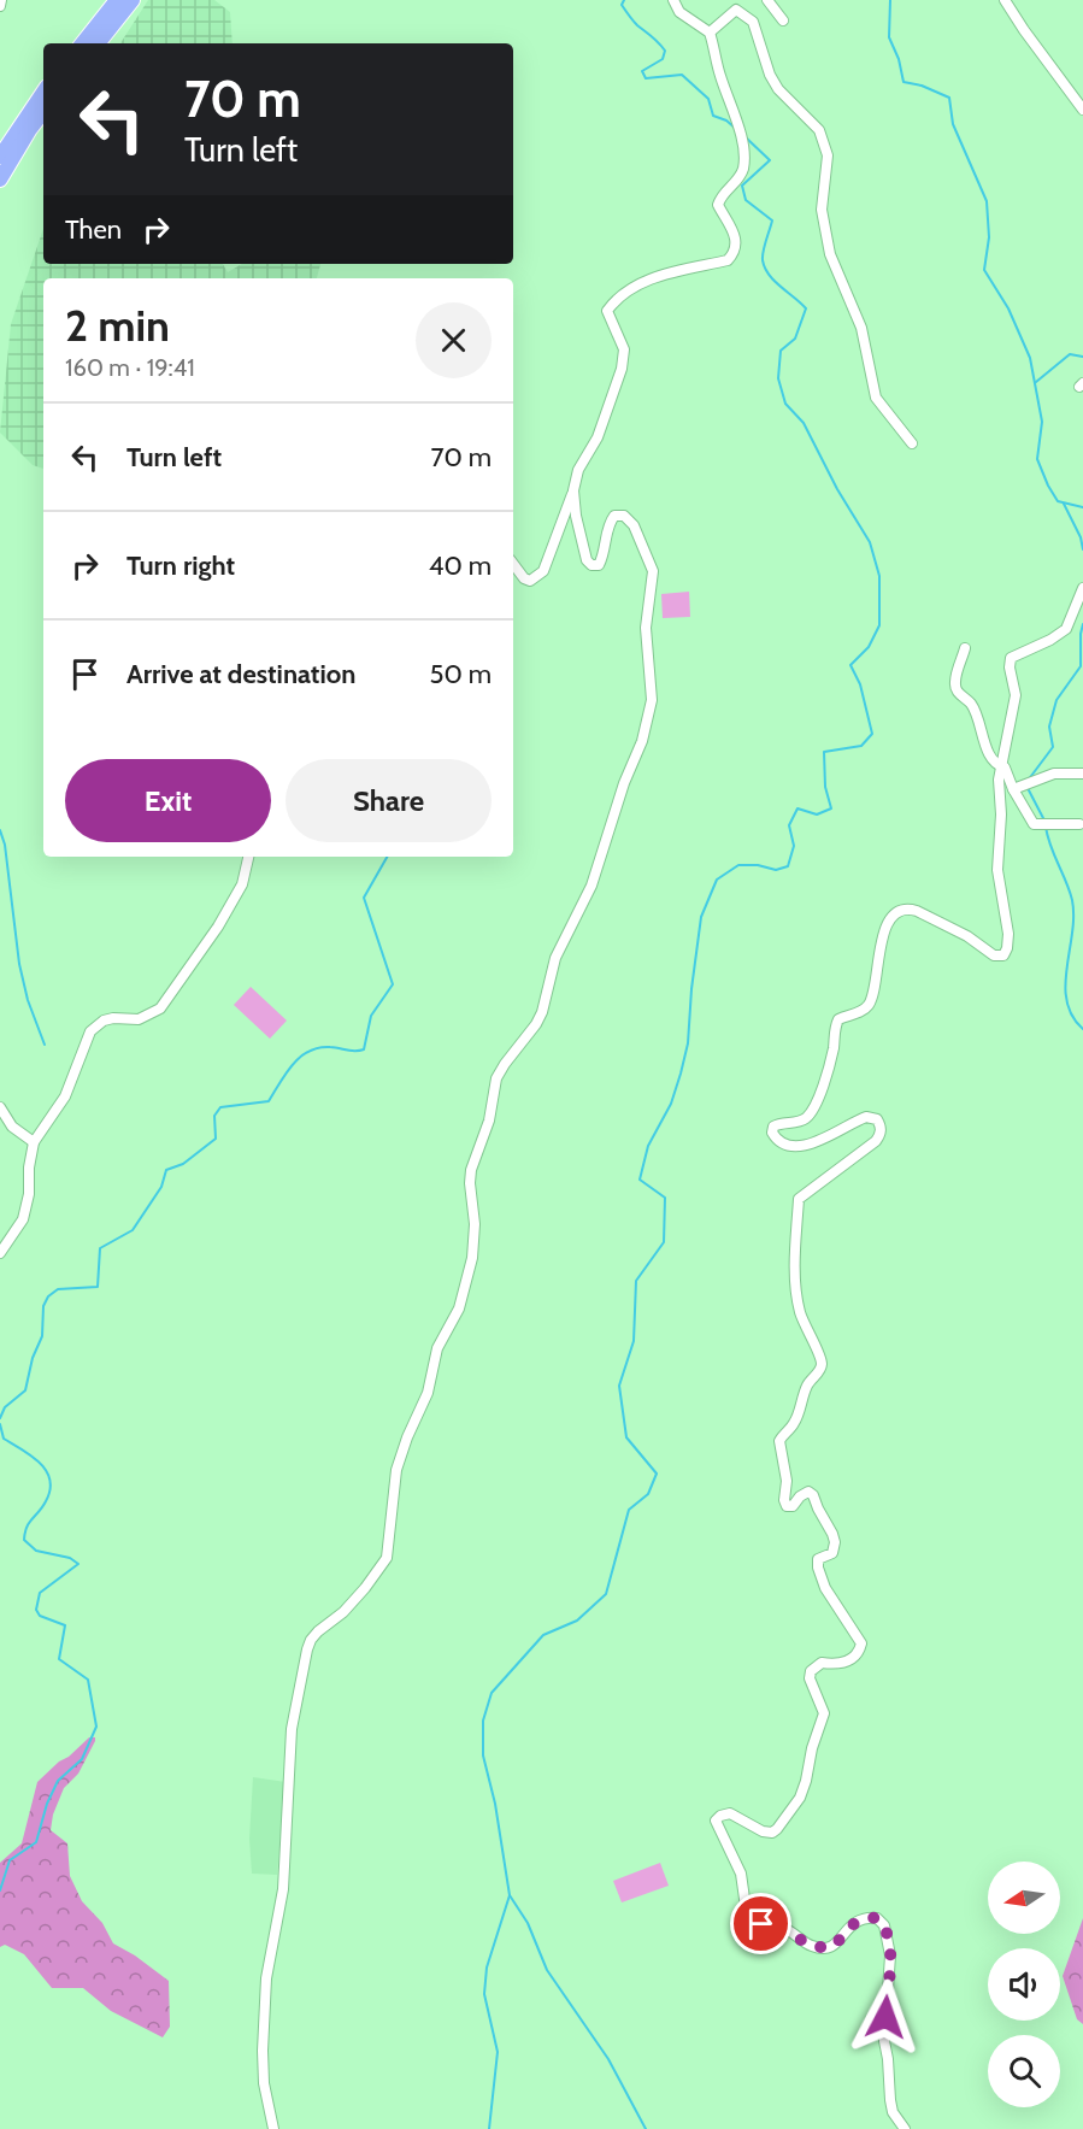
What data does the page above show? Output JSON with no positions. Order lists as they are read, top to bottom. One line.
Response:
{"north":"left","page":{"turn":["70 m","Turn left"],"then":"Then","heading":["2 min","160 m · 19:41"],"list":[{"name":"Turn left","value":"70 m"},{"name":"Turn right","value":"40 m"},{"name":"Arrive at destination","value":"50 m"}],"buttons":["Exit","Share"]}}
